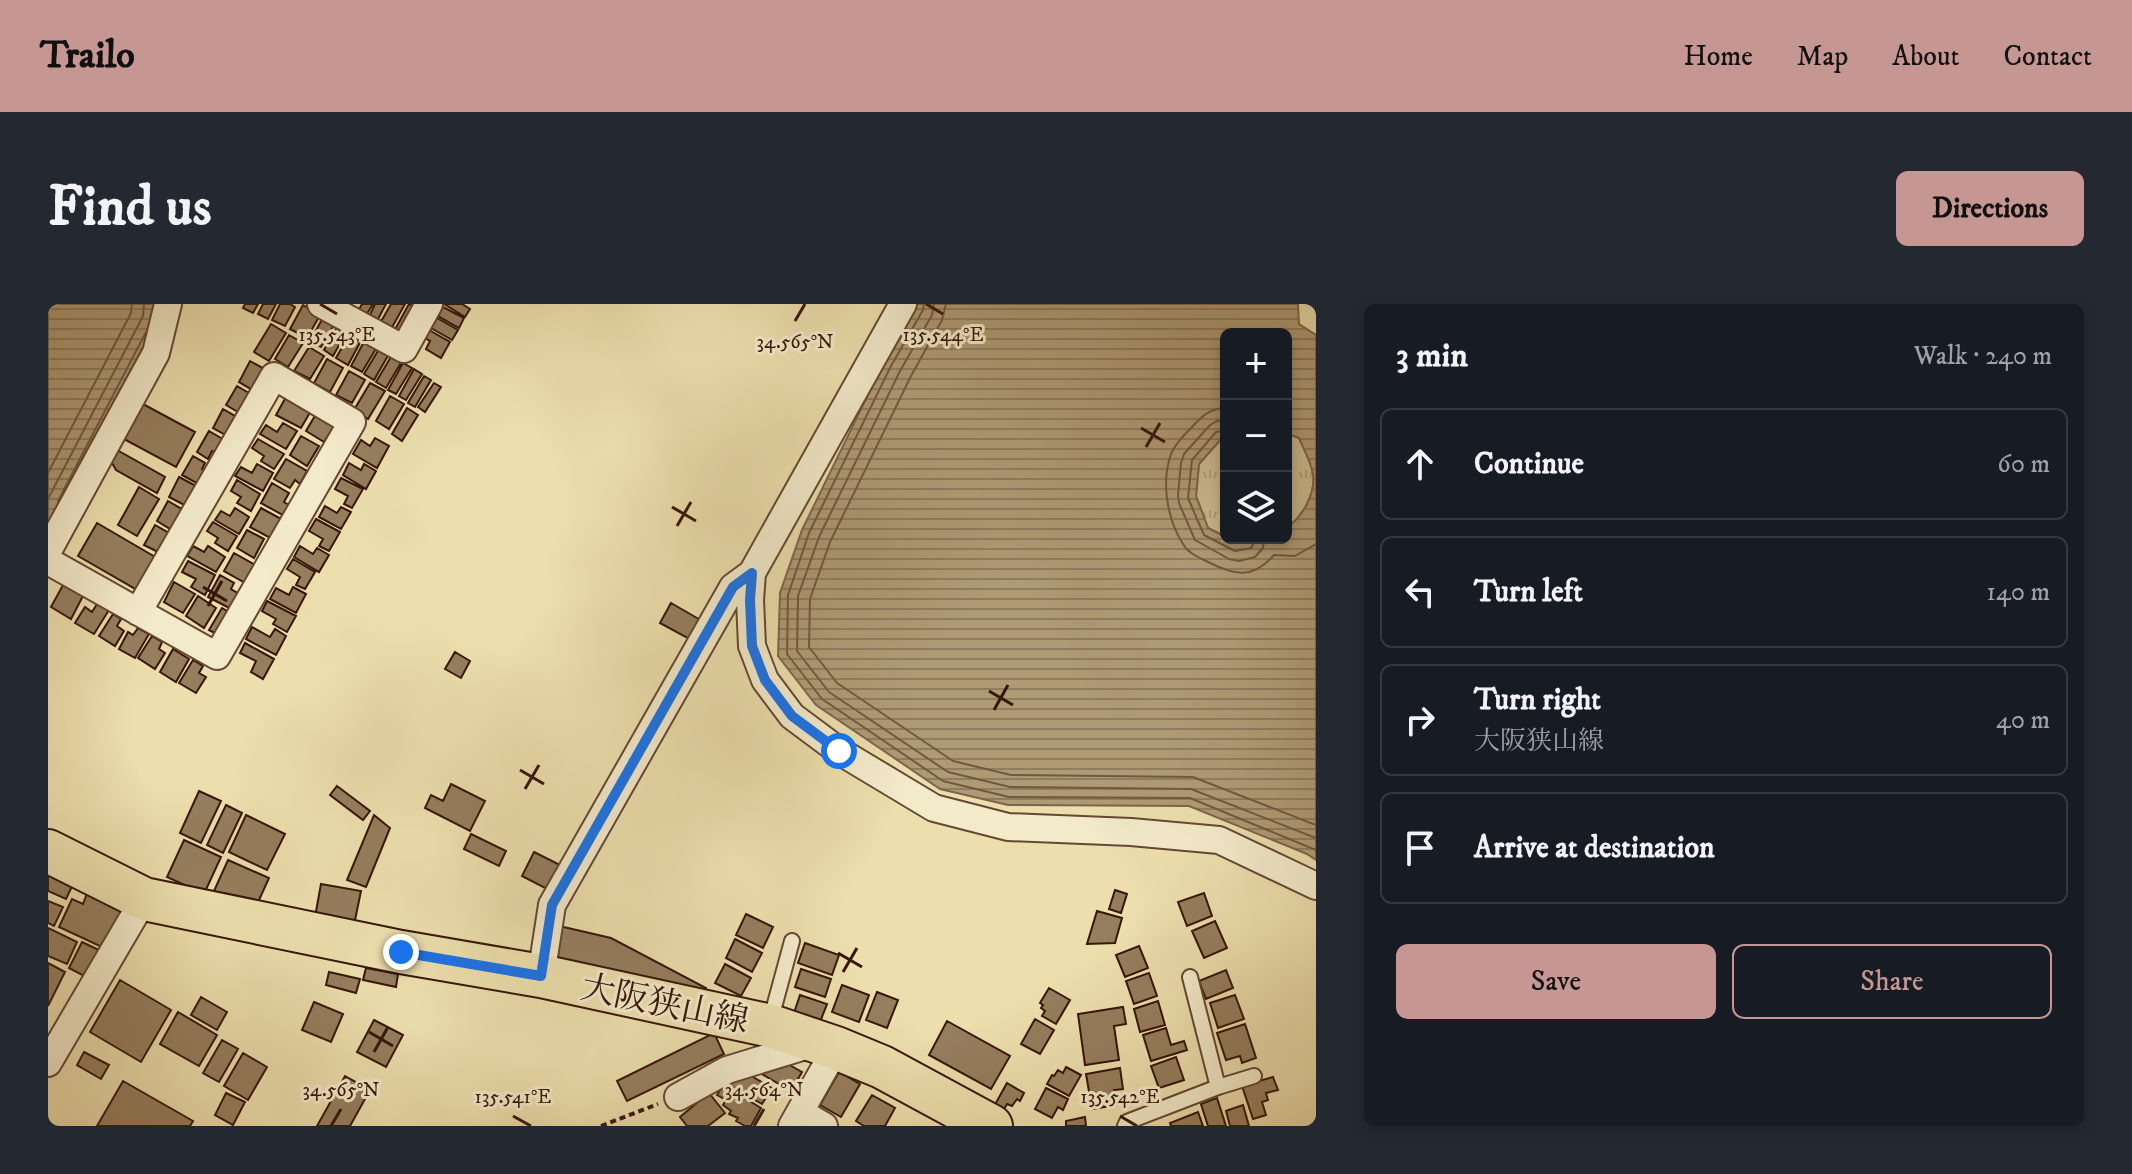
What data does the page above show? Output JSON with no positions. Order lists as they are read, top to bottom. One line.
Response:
{"streets":{"main road":["大阪狭山線"]},"page":{"header":"Trailo","nav":["Home","Map","About","Contact"],"buttons":["Directions",["Save","Share"]],"title":"Find us","heading":["3 min","Walk · 240 m"],"map_buttons":["+","−"],"list":[["Continue","60 m"],["Turn left","140 m"],["Turn right","大阪狭山線","40 m"],"Arrive at destination"]},"coordinates":["135.543°E","135.544°E","34.565°N","34.564°N","135.541°E","135.542°E"]}
